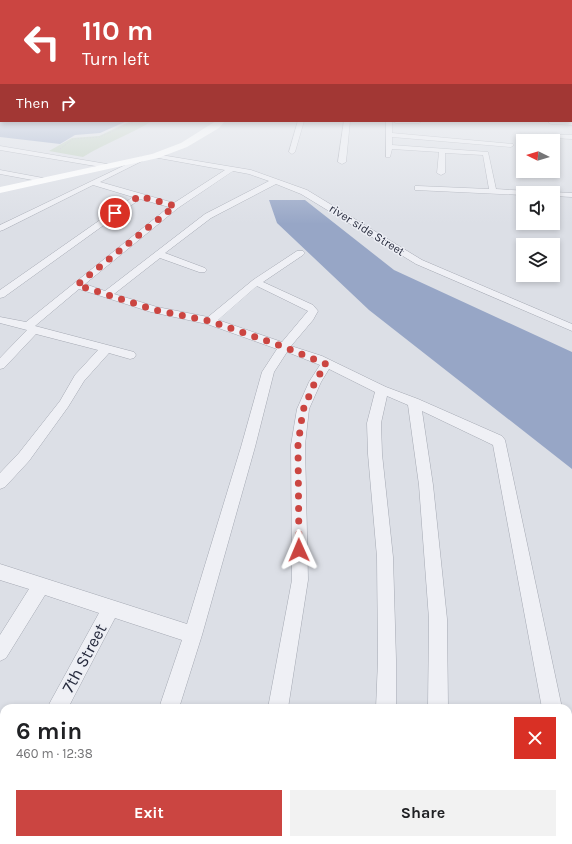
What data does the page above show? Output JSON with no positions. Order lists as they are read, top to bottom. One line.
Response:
{"streets":{"street":["river side Street","7th Street"]},"north":"left","page":{"turn":["110 m","Turn left"],"then":"Then","heading":["6 min","460 m · 12:38"],"buttons":["Exit","Share"]}}
